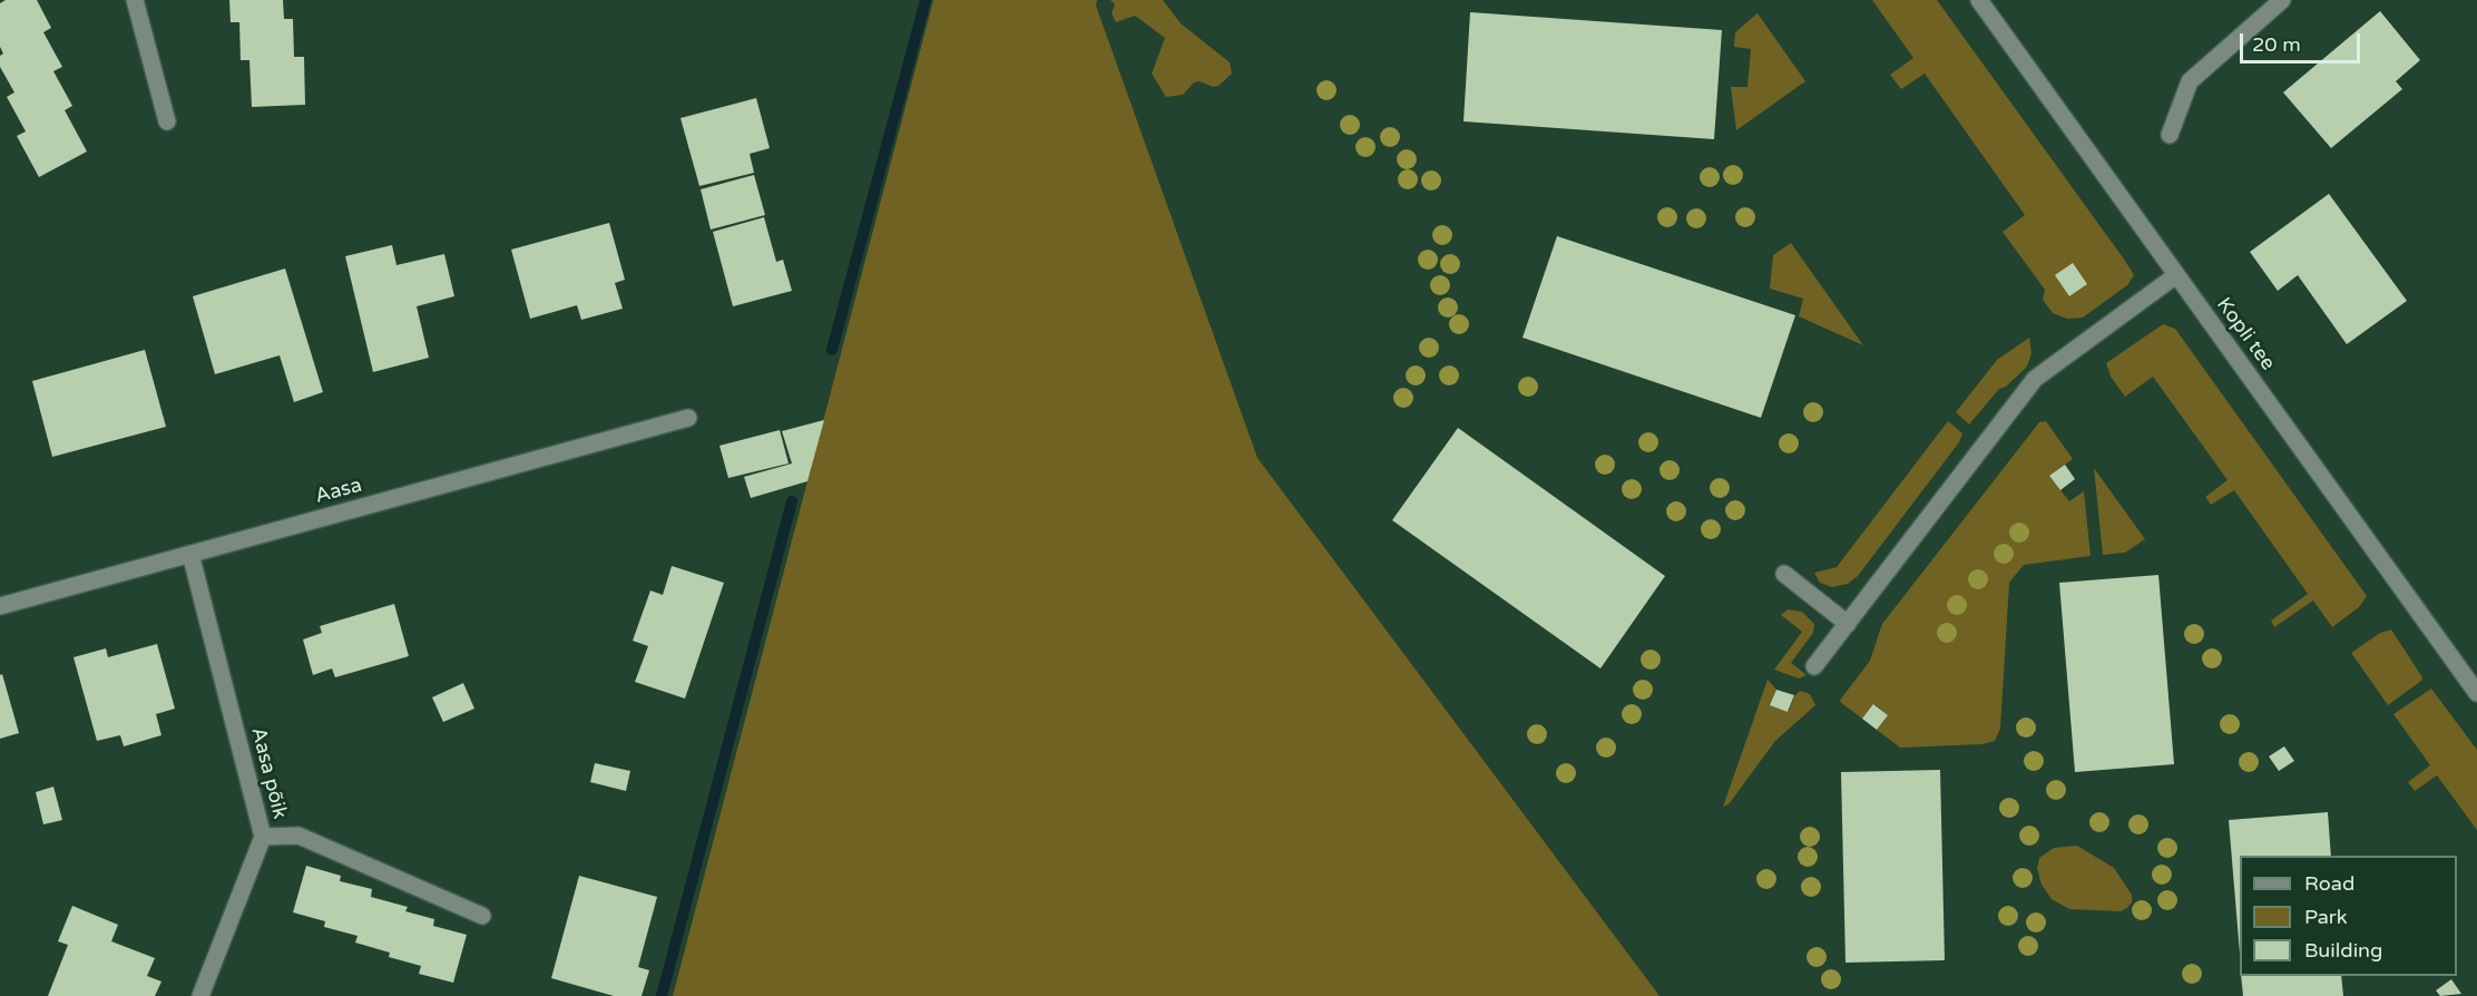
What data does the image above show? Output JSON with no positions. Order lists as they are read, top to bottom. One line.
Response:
{"streets":{"street":["Kopli tee","Aasa","Aasa põik"]},"crossings":[["Aasa","Aasa põik"]],"legend":["Road","Park","Building"],"scale_bar":"20 m"}
